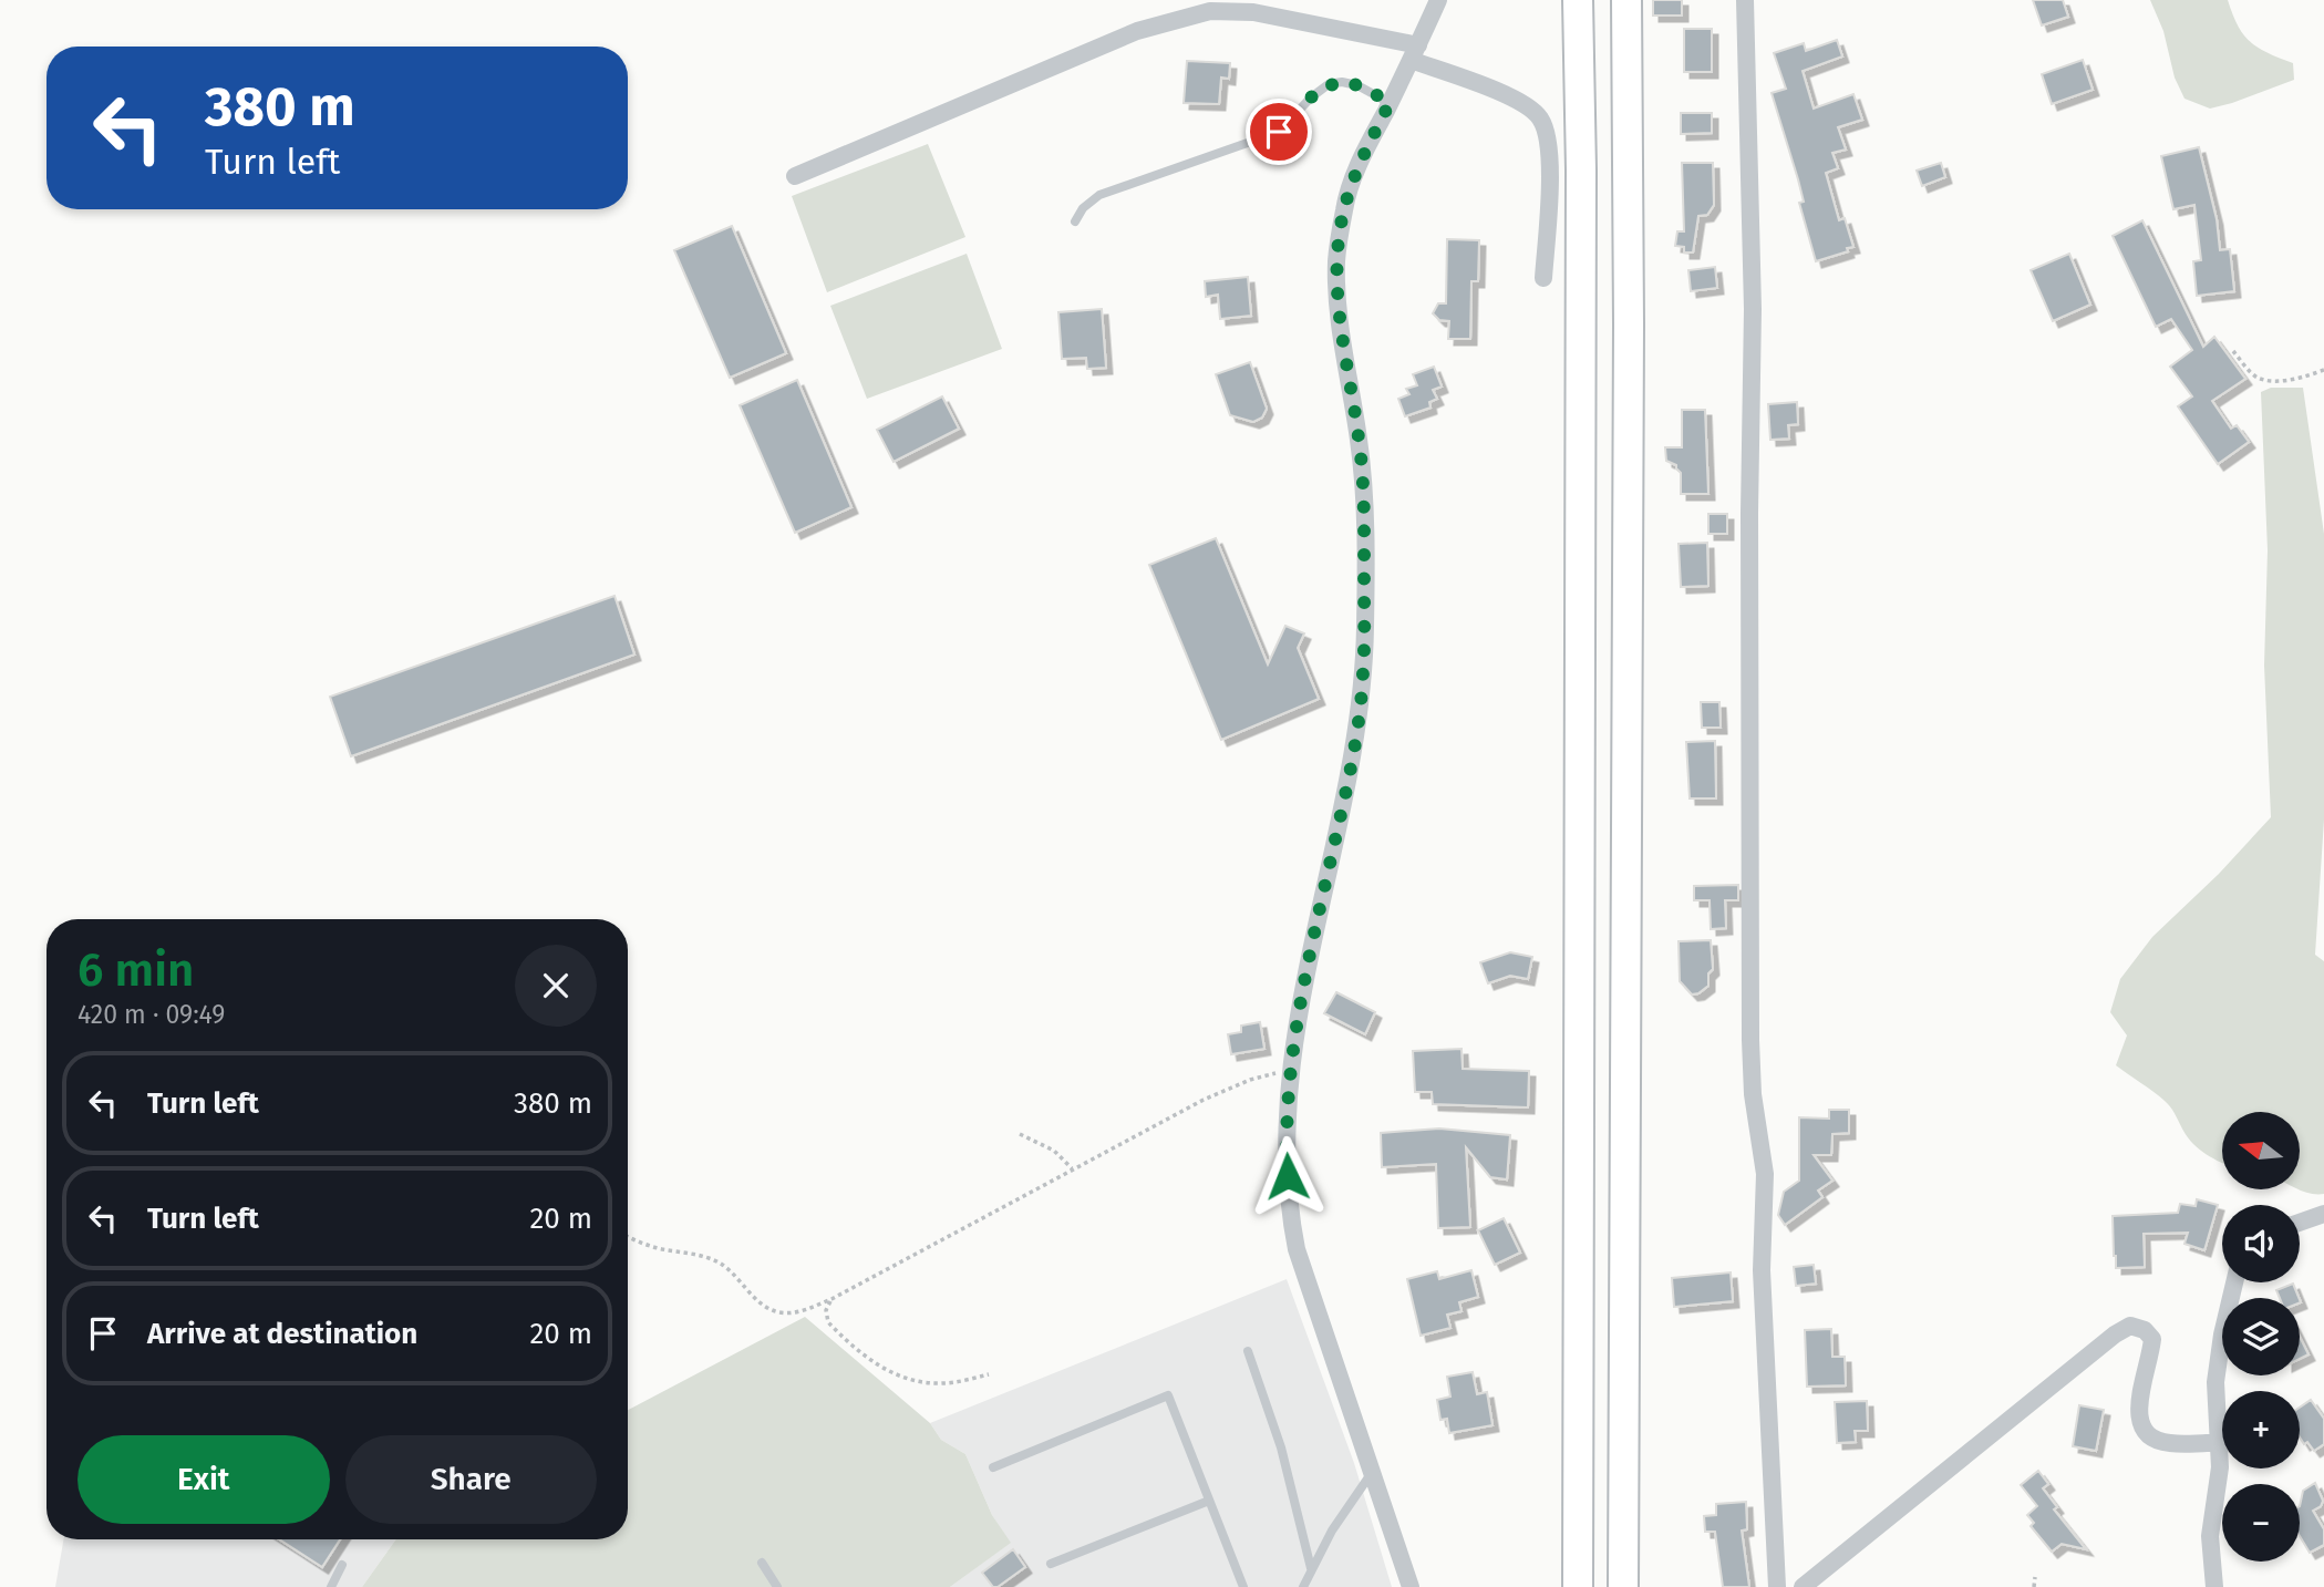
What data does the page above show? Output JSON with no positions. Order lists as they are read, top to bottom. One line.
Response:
{"north":"left","page":{"turn":["380 m","Turn left"],"heading":["6 min","420 m · 09:49"],"list":[{"name":"Turn left","value":"380 m"},{"name":"Turn left","value":"20 m"},{"name":"Arrive at destination","value":"20 m"}],"map_buttons":["+","−"],"buttons":["Exit","Share"]}}
